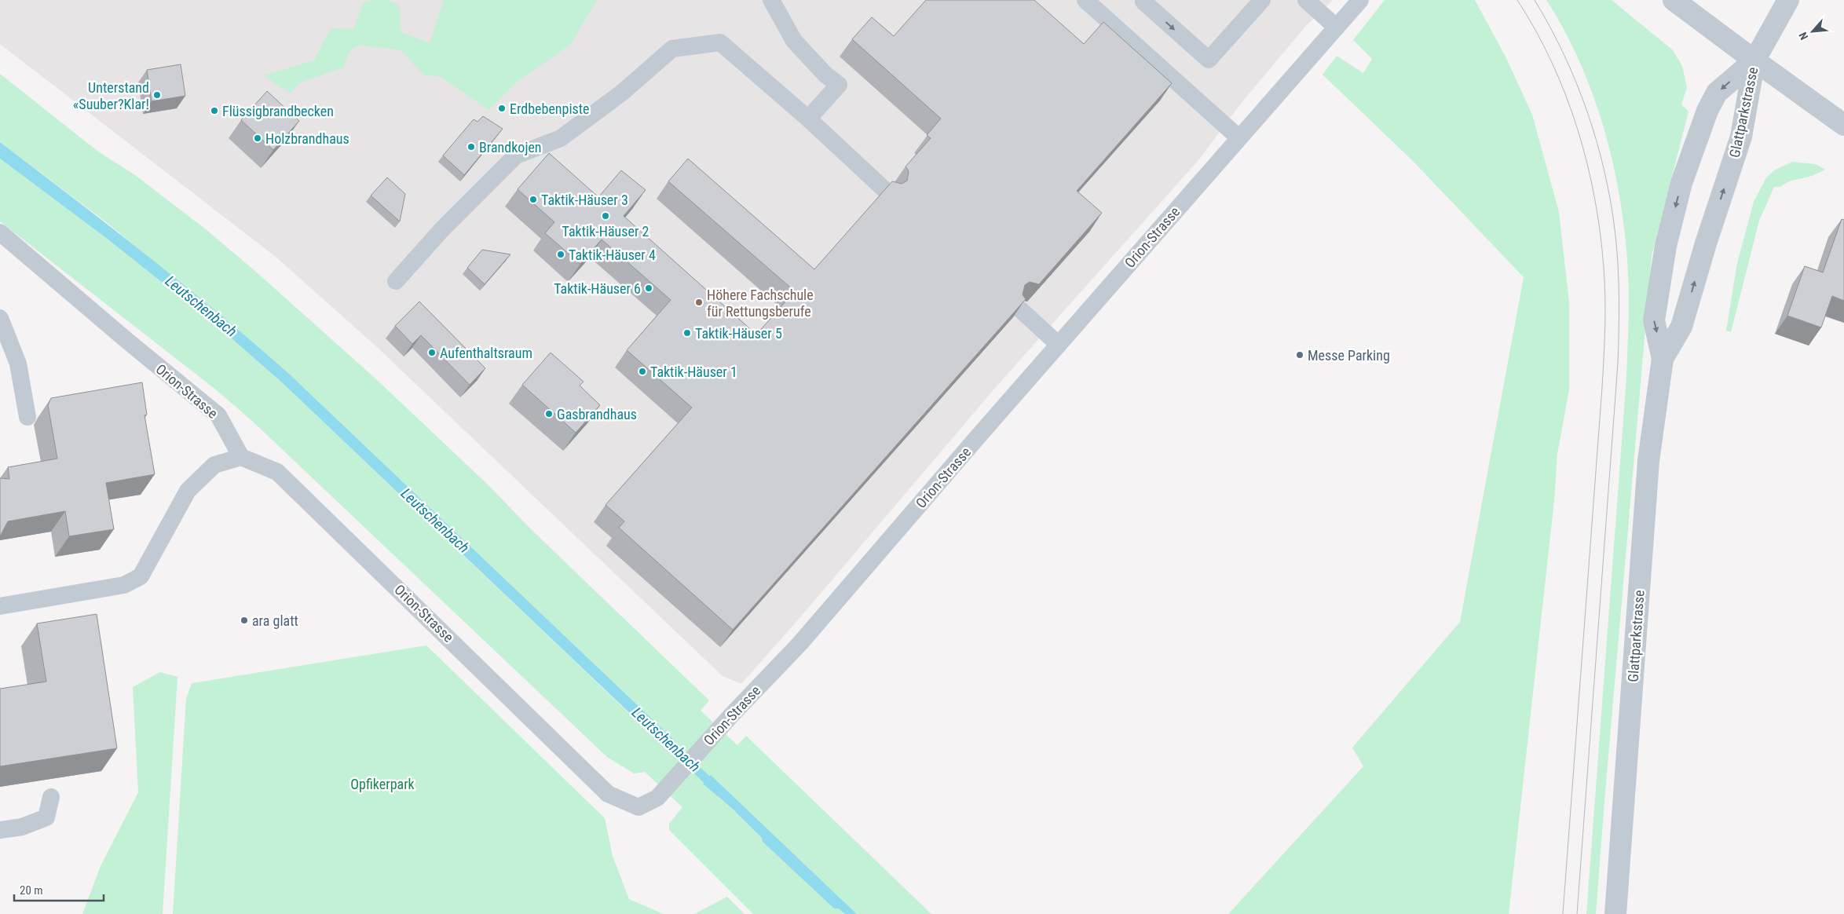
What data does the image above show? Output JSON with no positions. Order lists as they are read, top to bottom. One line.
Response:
{"streets":{"street":["Glattparkstrasse"],"lane":["Orion-Strasse"]},"water":["Leutschenbach"],"parks":["Opfikerpark"],"places":["Unterstand «Suuber?Klar!","Erdbebenpiste","Flüssigbrandbecken","Holzbrandhaus","Brandkojen","Taktik-Häuser 3","Taktik-Häuser 2","Taktik-Häuser 4","Taktik-Häuser 6","Höhere Fachschule für Rettungsberufe","Taktik-Häuser 5","Aufenthaltsraum","Messe Parking","Taktik-Häuser 1","Gasbrandhaus","ara glatt"],"scale_bar":"20 m","north":"bottom left"}
